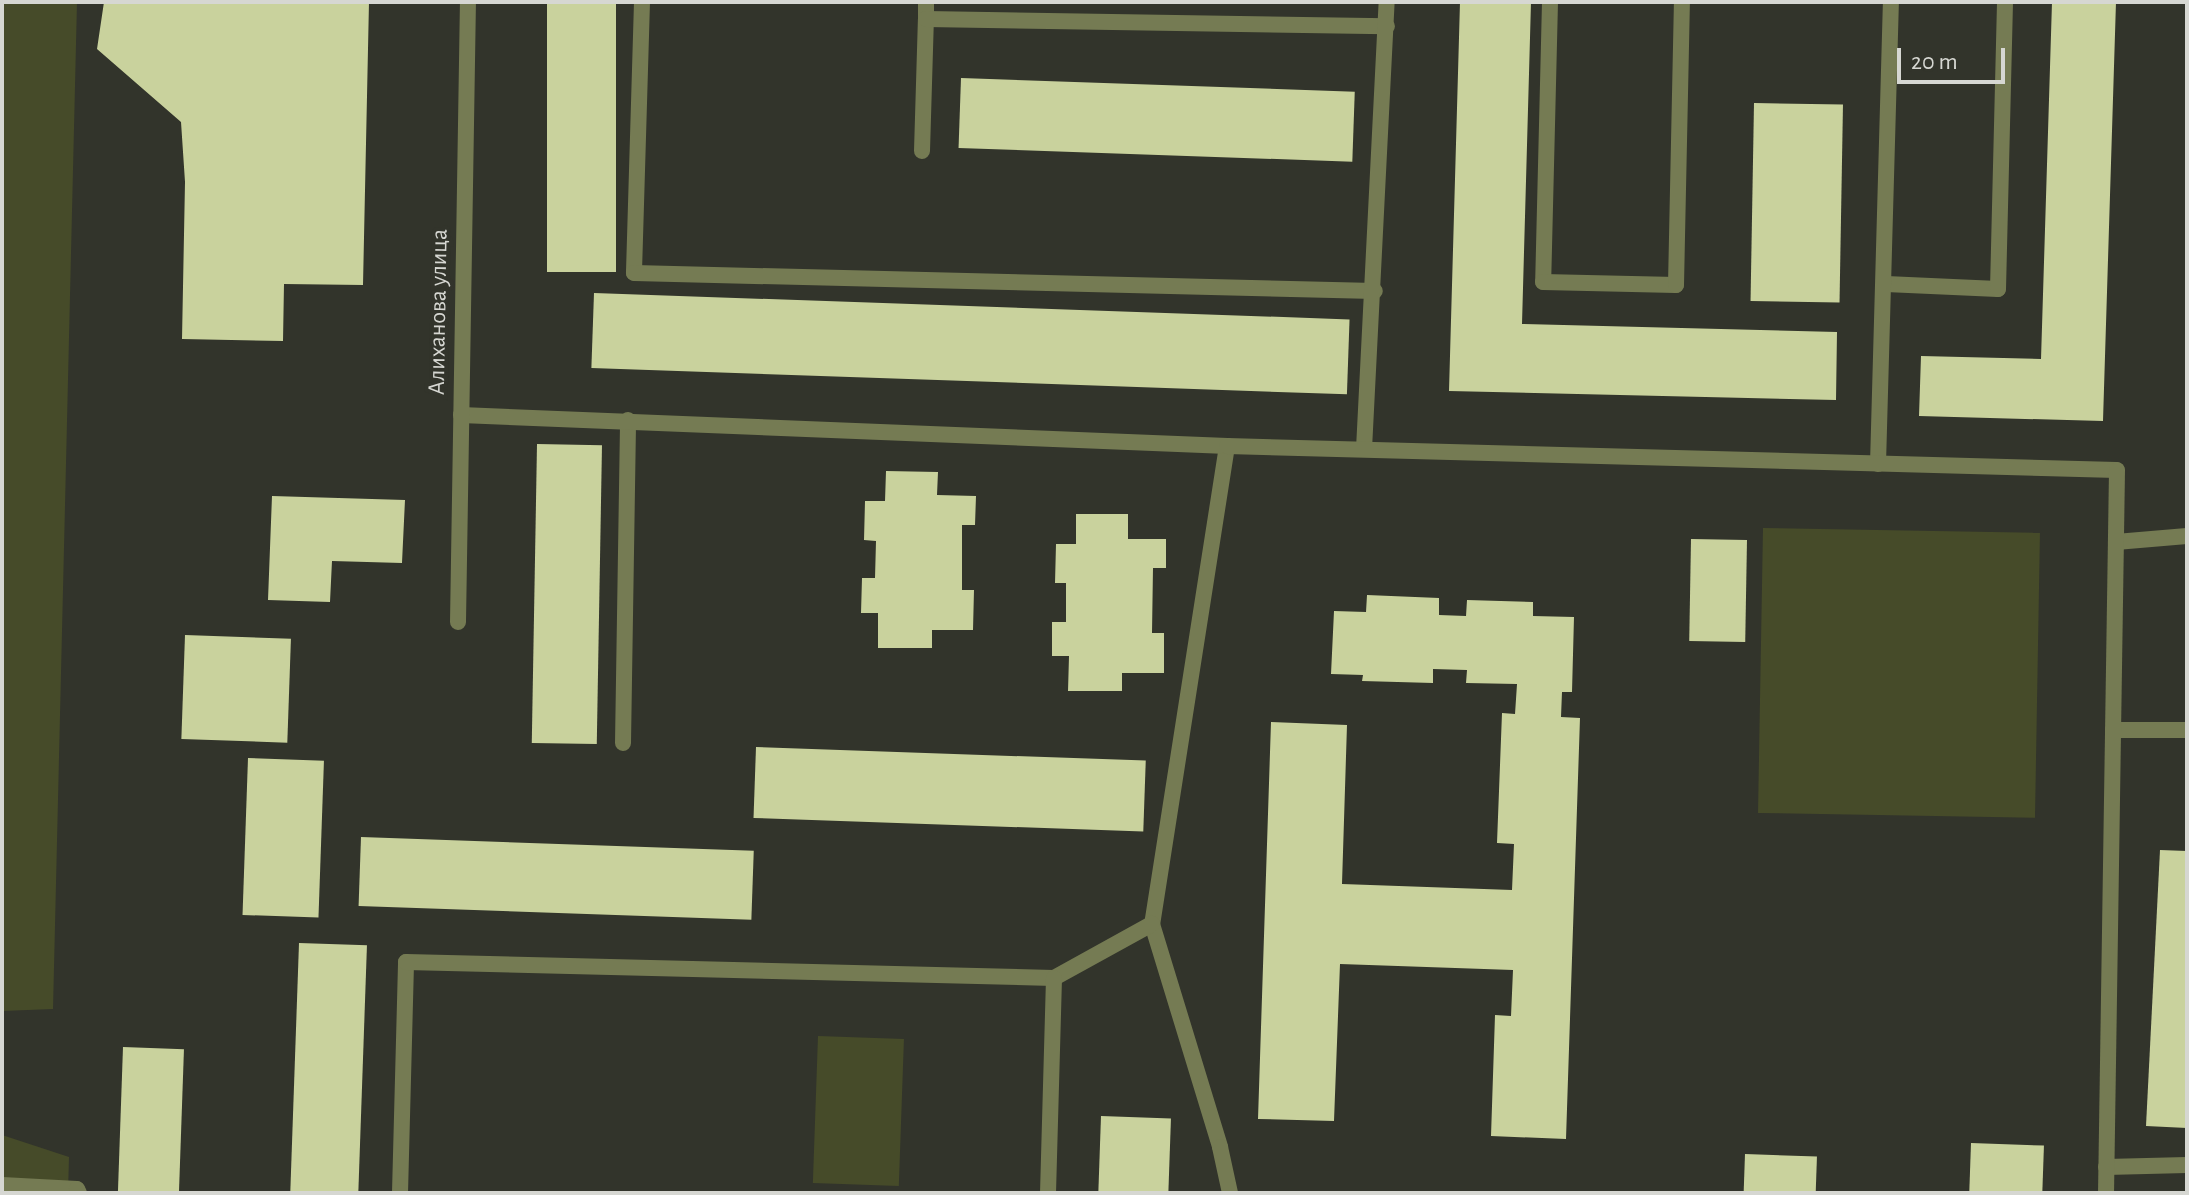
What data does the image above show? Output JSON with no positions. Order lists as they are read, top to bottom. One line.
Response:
{"streets":{"street":["Алиханова улица"]},"scale_bar":"20 m"}
